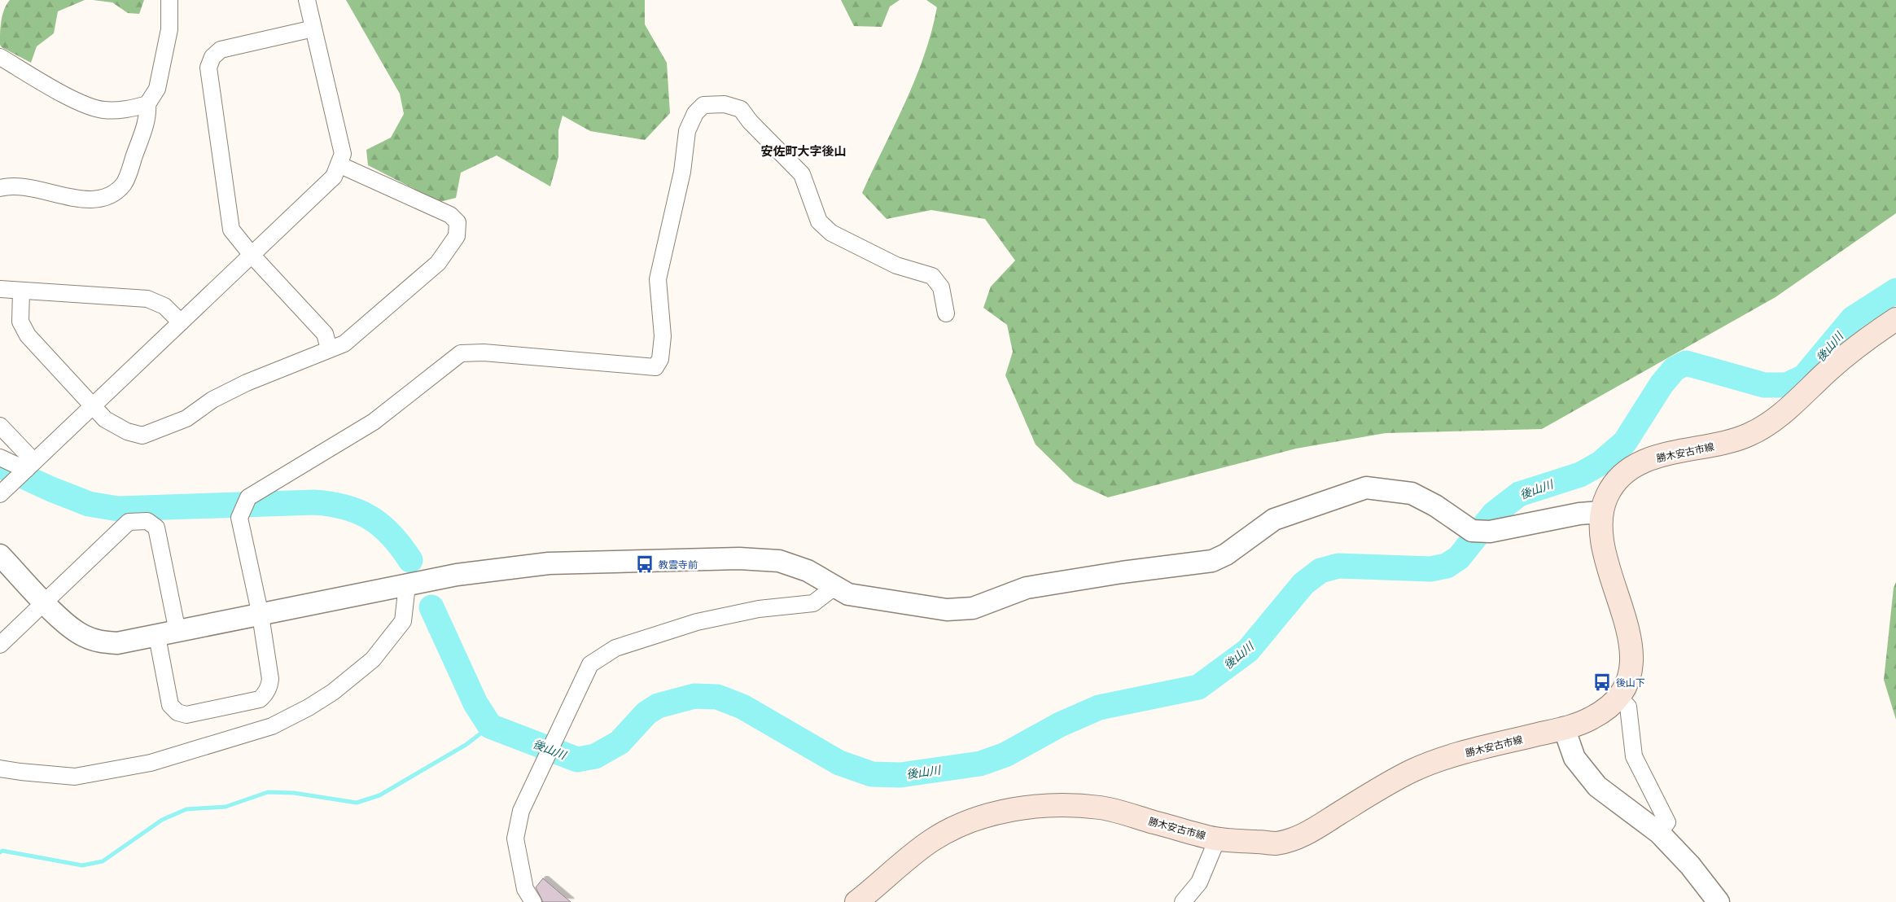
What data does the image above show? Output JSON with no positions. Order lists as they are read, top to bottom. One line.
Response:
{"streets":{"main road":["勝木安古市線"]},"districts":["安佐町大字後山"],"water":["後山川"],"places":{"bus stop":["教雲寺前","後山下"]}}
